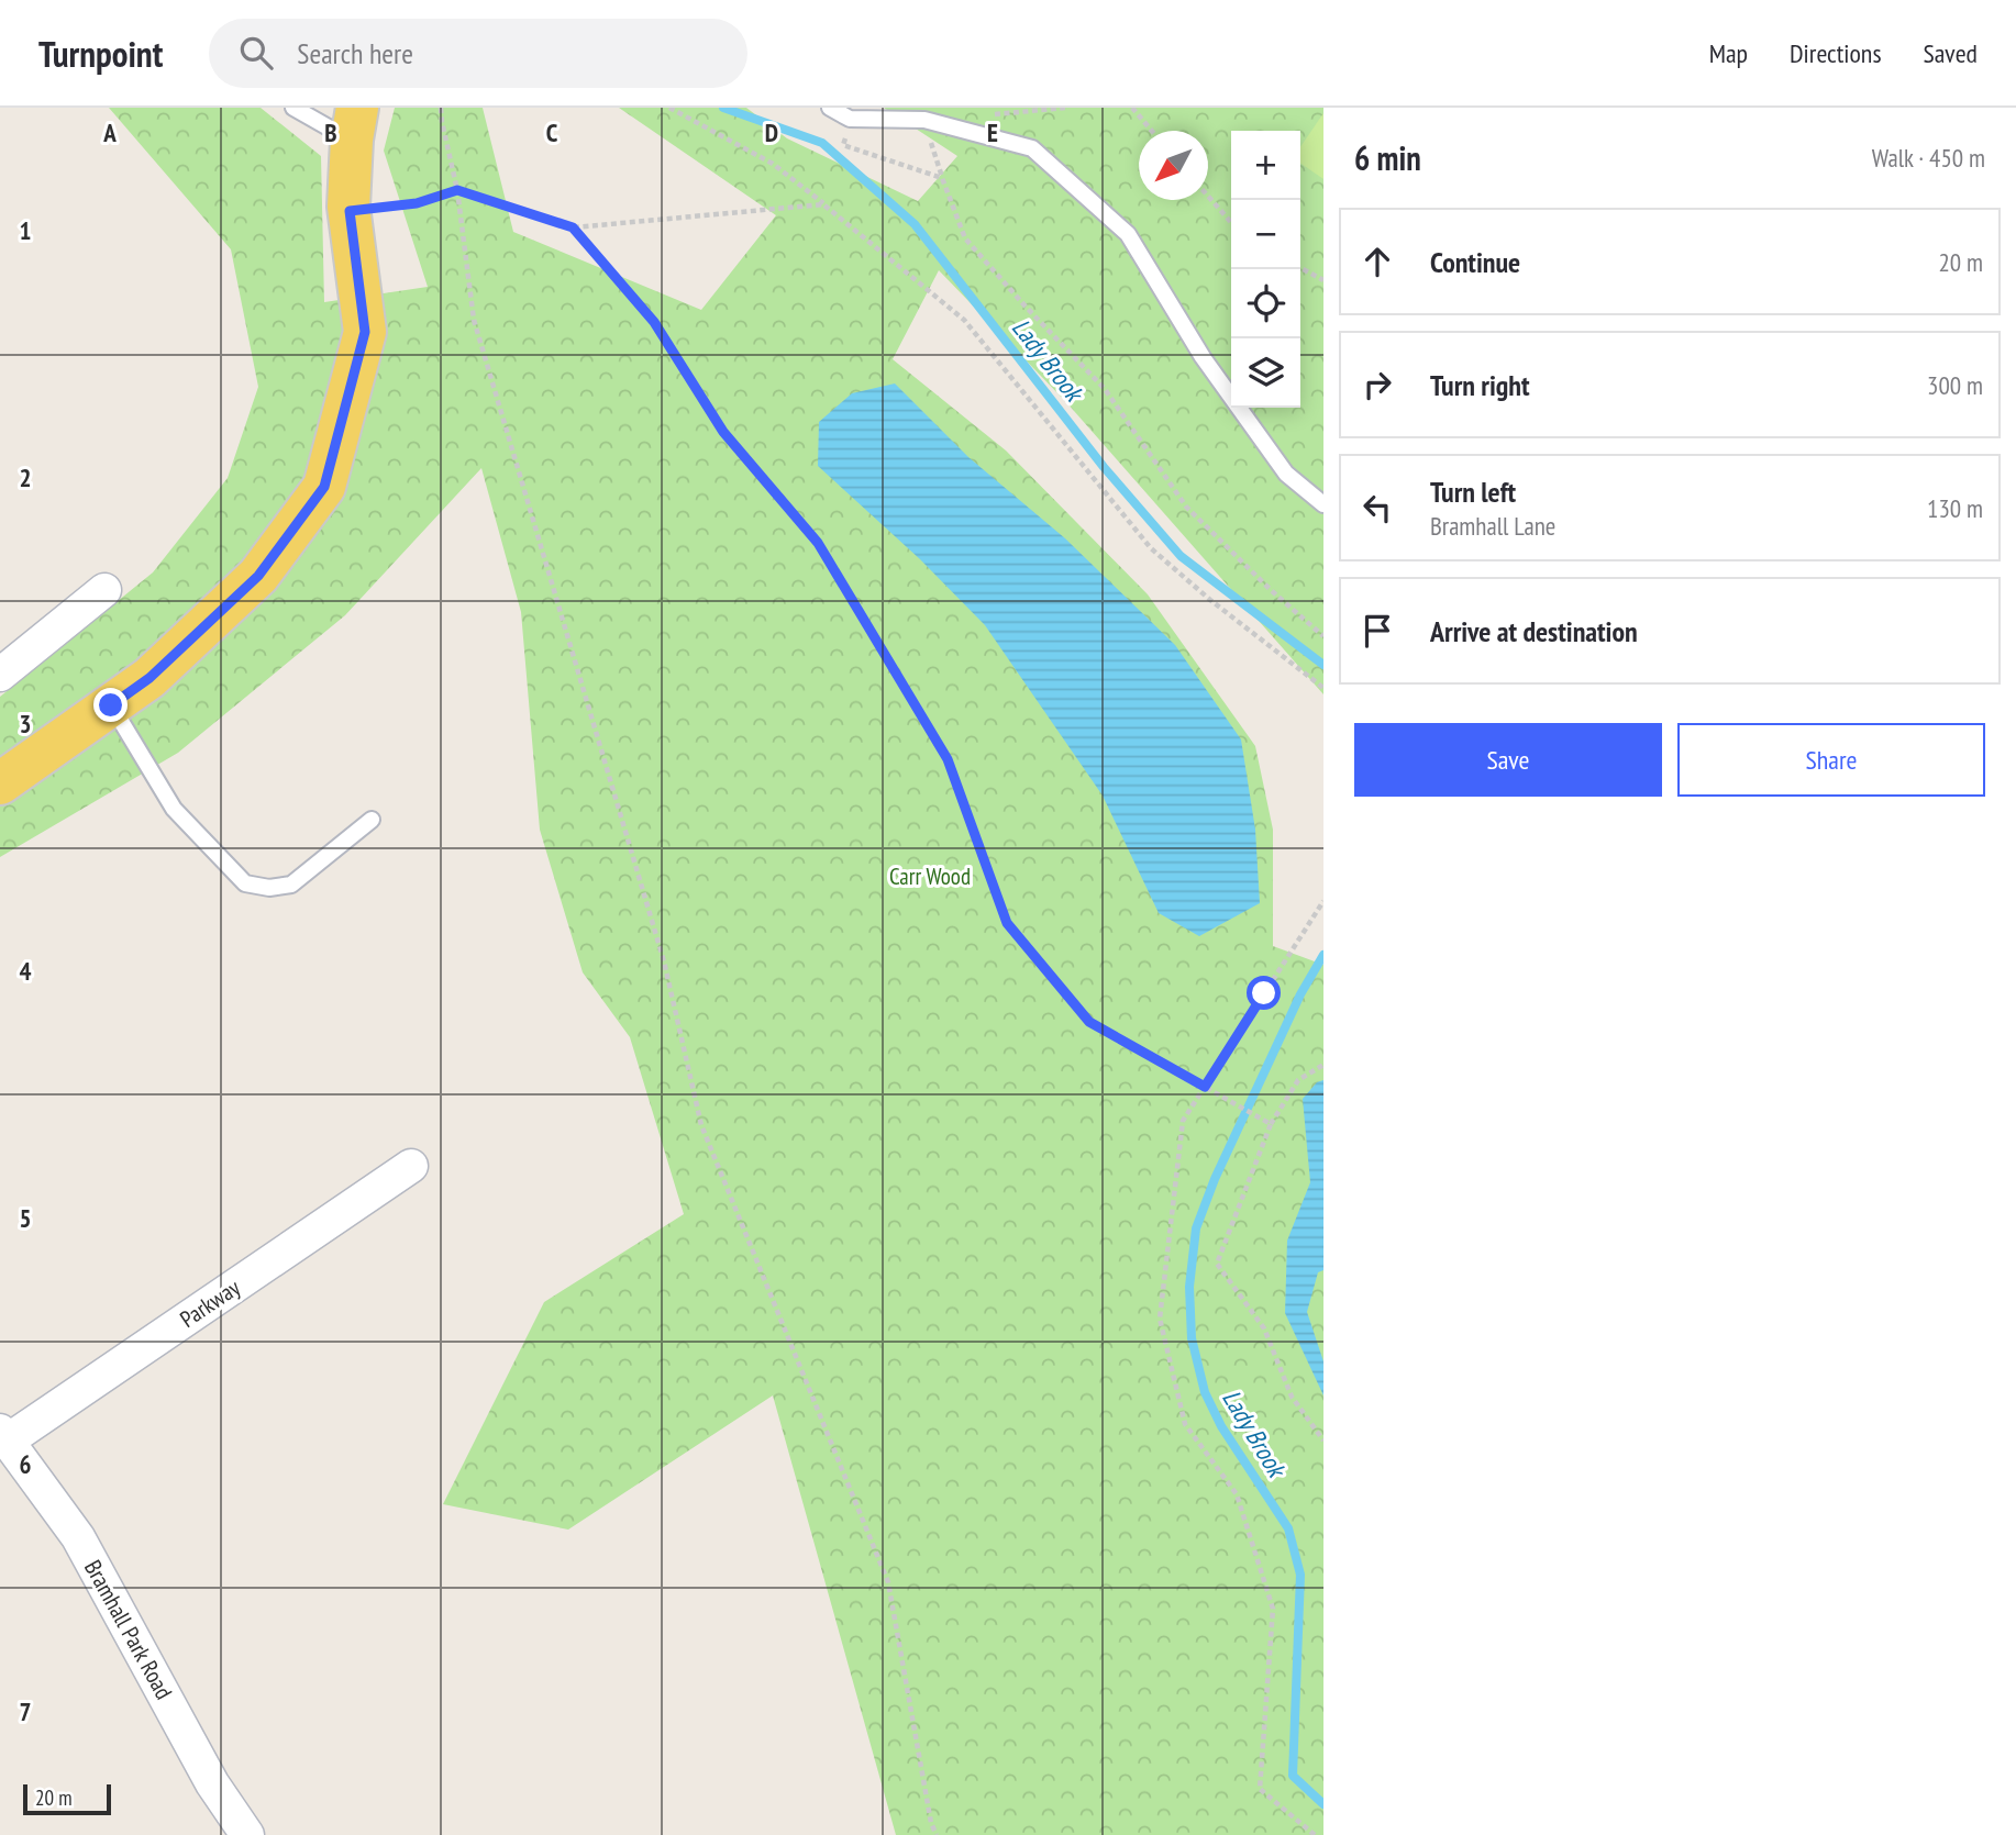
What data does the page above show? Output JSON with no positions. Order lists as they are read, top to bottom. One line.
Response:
{"streets":{"street":["Parkway","Bramhall Park Road"]},"crossings":[["Parkway","Bramhall Park Road"]],"water":["Lady Brook"],"parks":["Carr Wood"],"scale_bar":"20 m","north":"bottom left","page":{"header":"Turnpoint","search":"Search here","nav":["Map","Directions","Saved"],"heading":["6 min","Walk · 450 m"],"map_buttons":["+","−"],"list":[["Continue","20 m"],["Turn right","300 m"],["Turn left","Bramhall Lane","130 m"],"Arrive at destination"],"buttons":["Save","Share"],"scale":"20 m"},"grid":{"columns":["A","B","C","D","E"],"rows":["1","2","3","4","5","6","7"]}}
